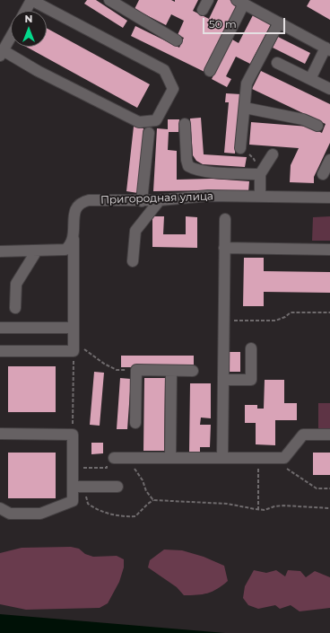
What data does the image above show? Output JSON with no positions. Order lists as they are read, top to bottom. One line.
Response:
{"streets":{"street":["Пригородная улица"]},"scale_bar":"50 m","north":"top"}
